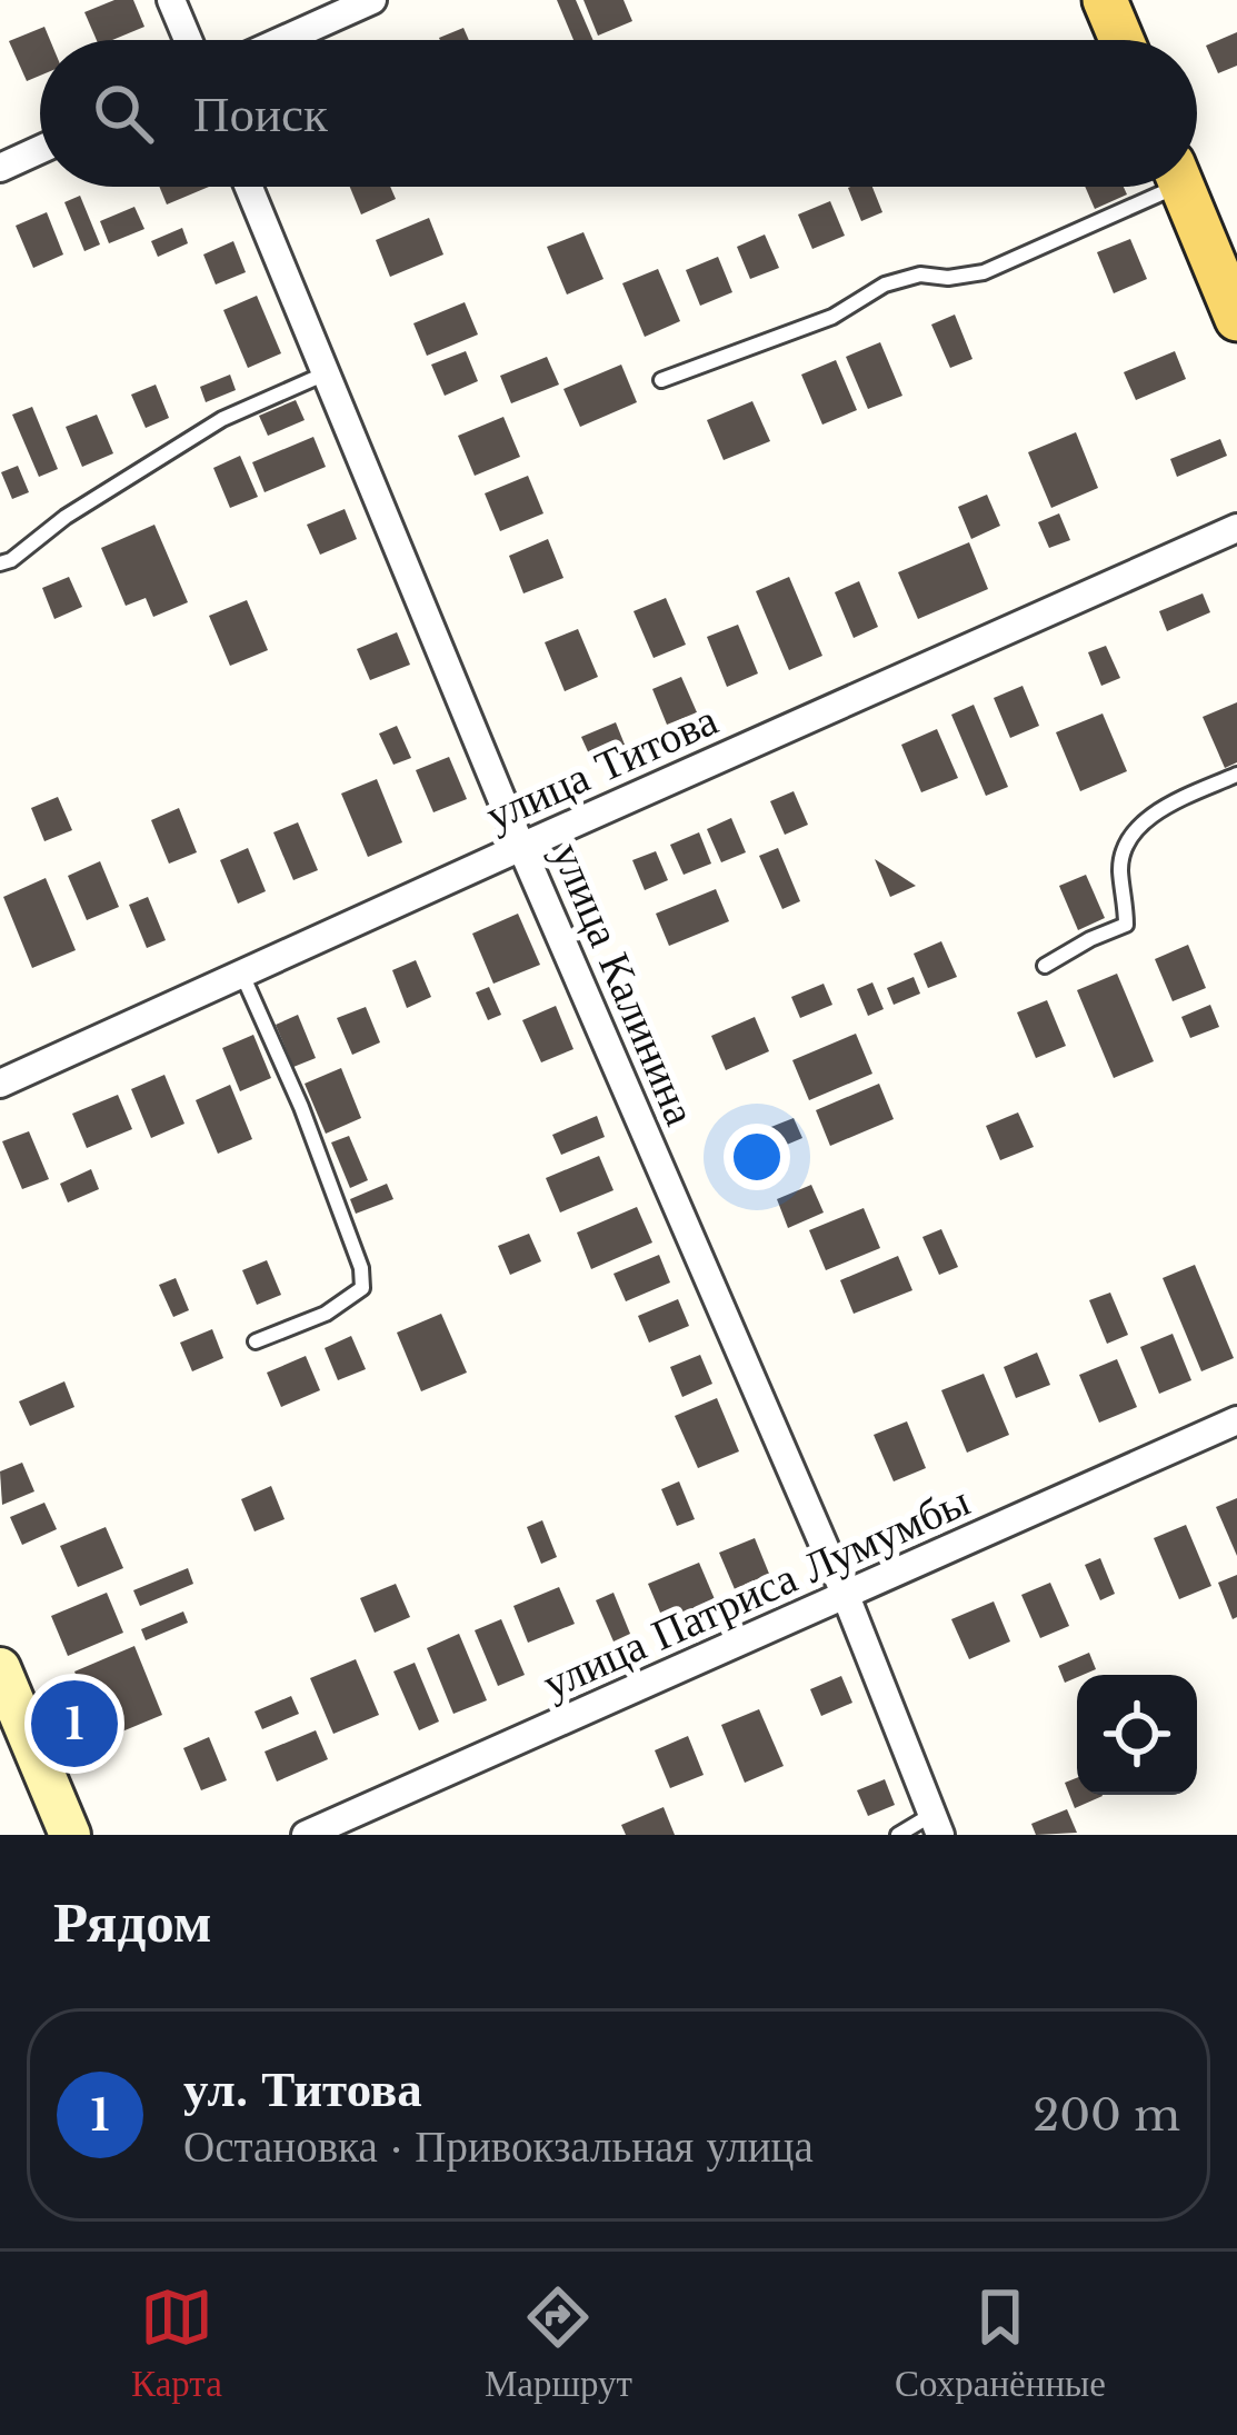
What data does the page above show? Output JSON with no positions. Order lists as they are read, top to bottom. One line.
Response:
{"streets":{"street":["улица Титова","улица Калинина","улица Патриса Лумумбы"]},"crossings":[["улица Титова","улица Калинина"],["улица Калинина","улица Патриса Лумумбы"]],"page":{"search":"Поиск","pins":"1","heading":"Рядом","list":[{"mark":"1","name":"ул. Титова","note":"Остановка · Привокзальная улица","value":"200 m"}],"nav":["Карта","Маршрут","Сохранённые"]}}
